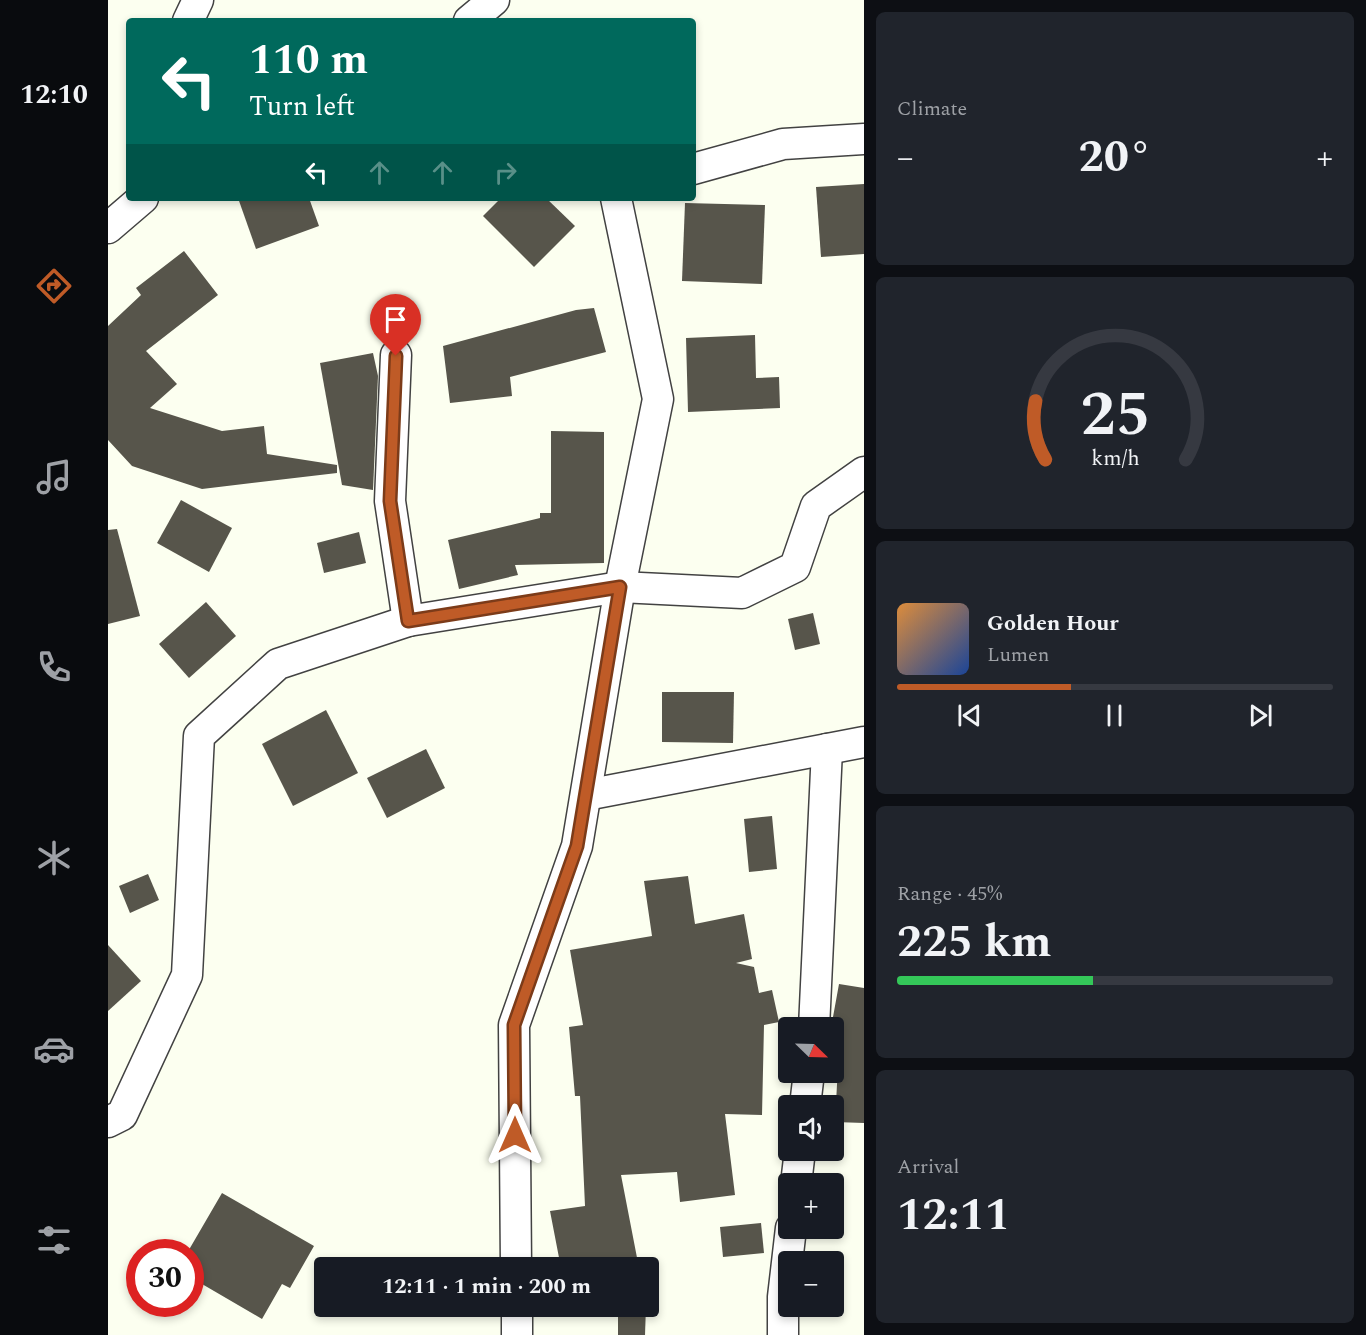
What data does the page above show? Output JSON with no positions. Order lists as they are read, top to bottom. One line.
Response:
{"north":"bottom right","page":{"tabs":"12:10","tile":["Climate",["Range · 45%","225 km"],["Arrival","12:11"]],"turn":["110 m","Turn left"],"heat":["−","20°","+"],"song":["Golden Hour","Lumen"],"map_buttons":["+","−"],"limit":"30","trip":"12:11 · 1 min · 200 m","gauge":["25","km/h"]}}
